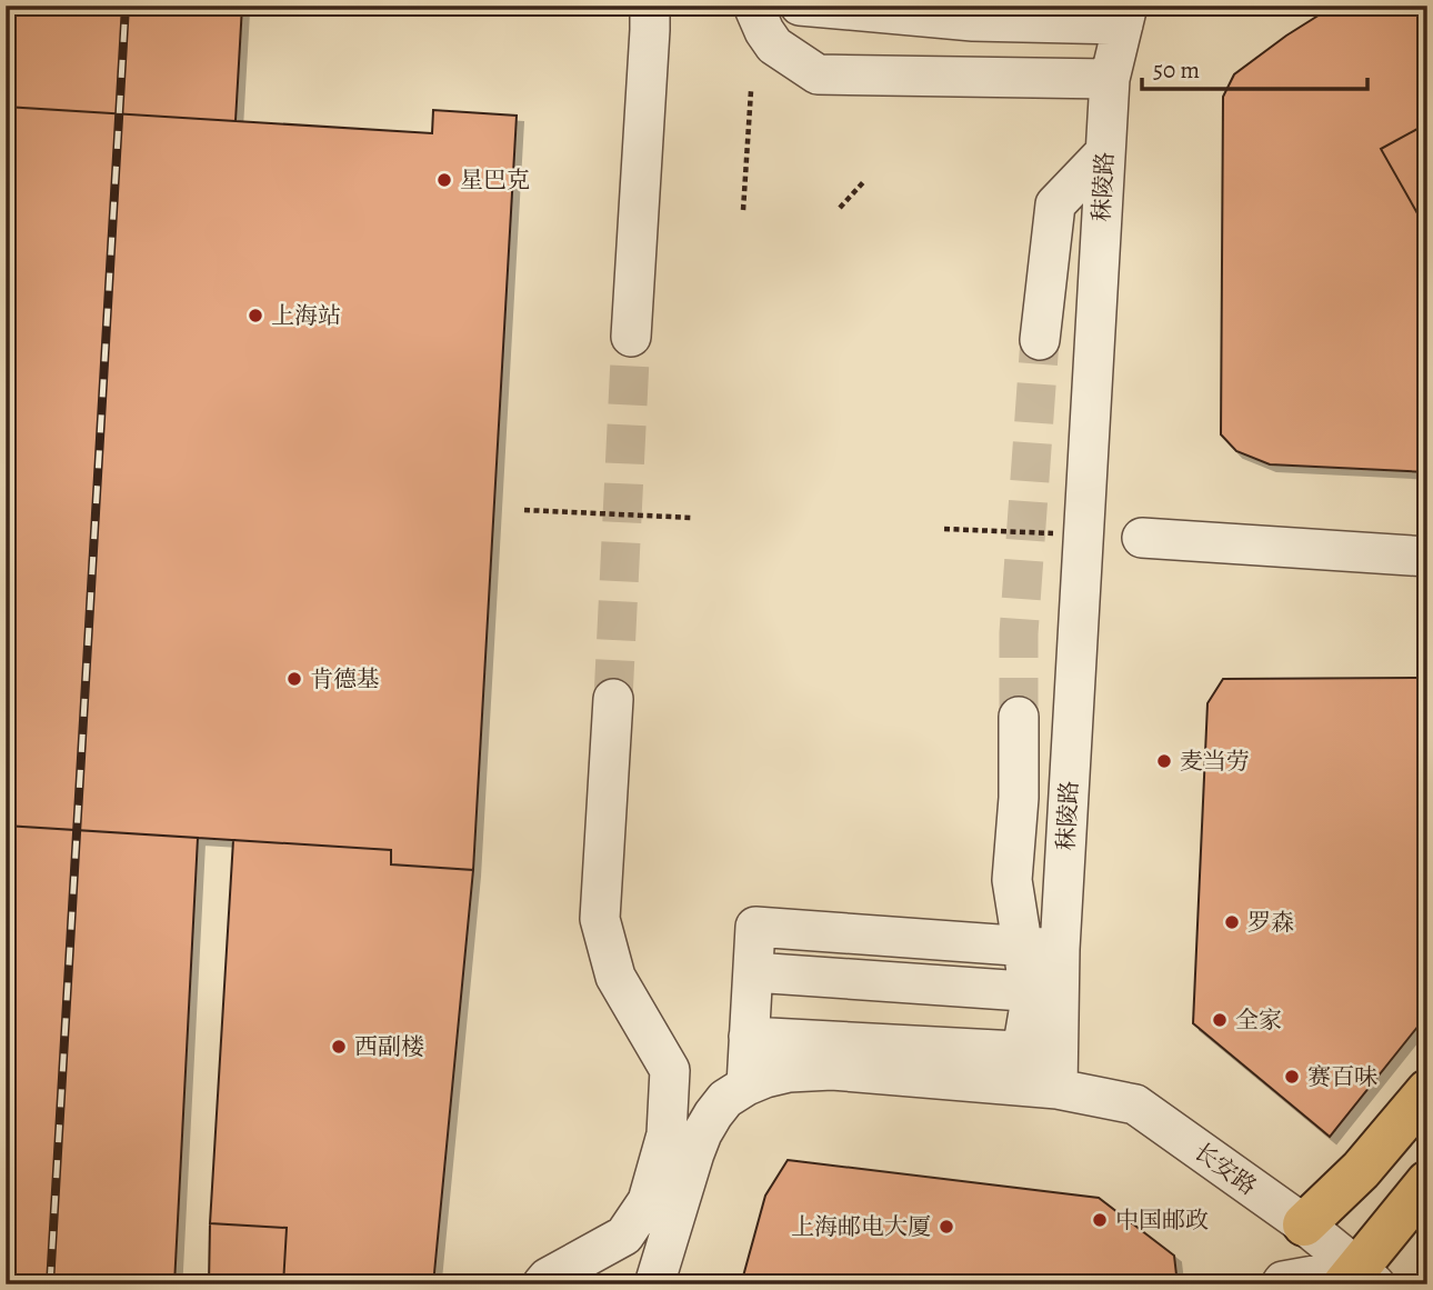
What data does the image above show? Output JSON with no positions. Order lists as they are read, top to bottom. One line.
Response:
{"streets":{"street":["秣陵路","长安路"]},"crossings":[["秣陵路","长安路"]],"places":["星巴克","上海站","肯德基","麦当劳","罗森","全家","西副楼","赛百味","中国邮政","上海邮电大厦"],"scale_bar":"50 m"}
